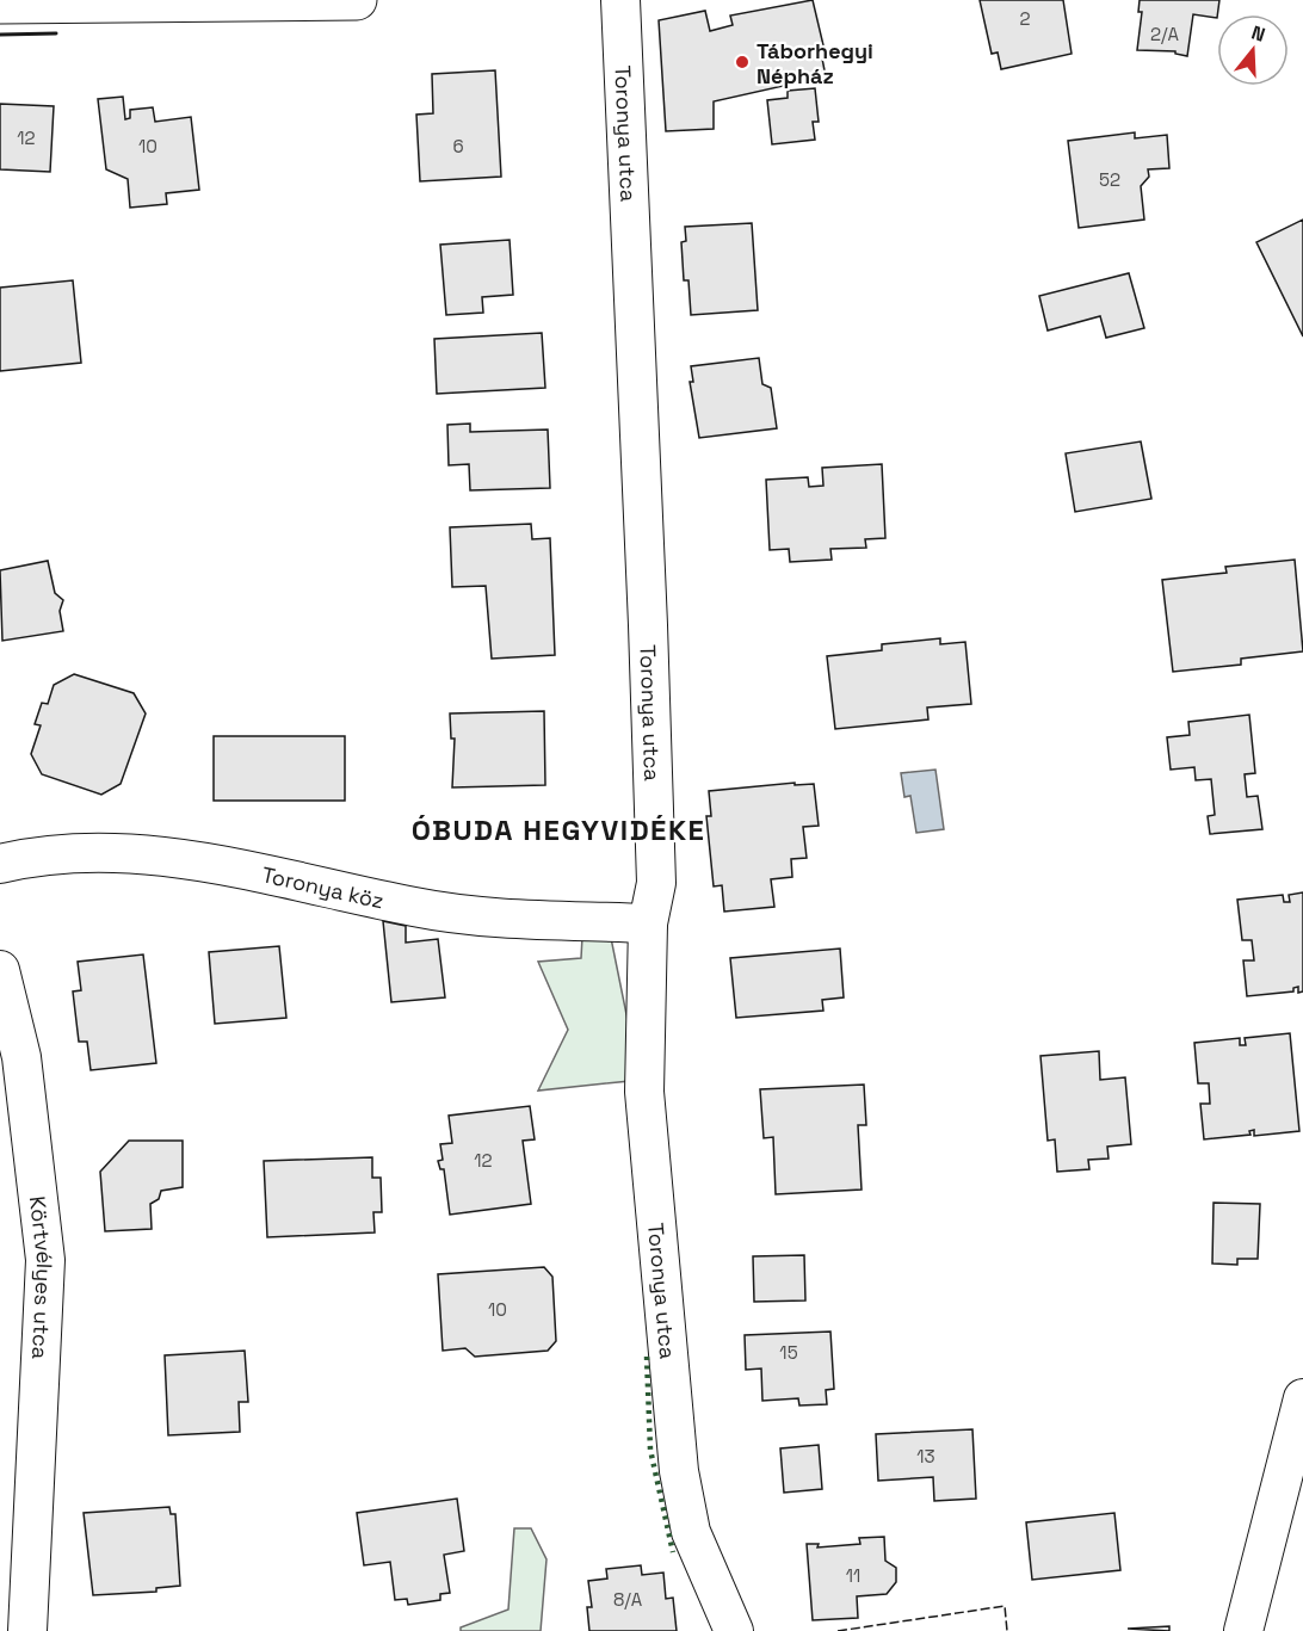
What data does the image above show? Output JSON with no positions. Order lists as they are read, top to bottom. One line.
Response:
{"streets":{"street":["Toronya utca","Toronya köz","Körtvélyes utca"]},"crossings":[["Toronya utca","Toronya köz"]],"districts":["ÓBUDA HEGYVIDÉKE"],"places":["Táborhegyi Népház"],"house_numbers":["2","2/A","12","10","6","52","12","10","15","13","11","8/A"],"north":"top"}
